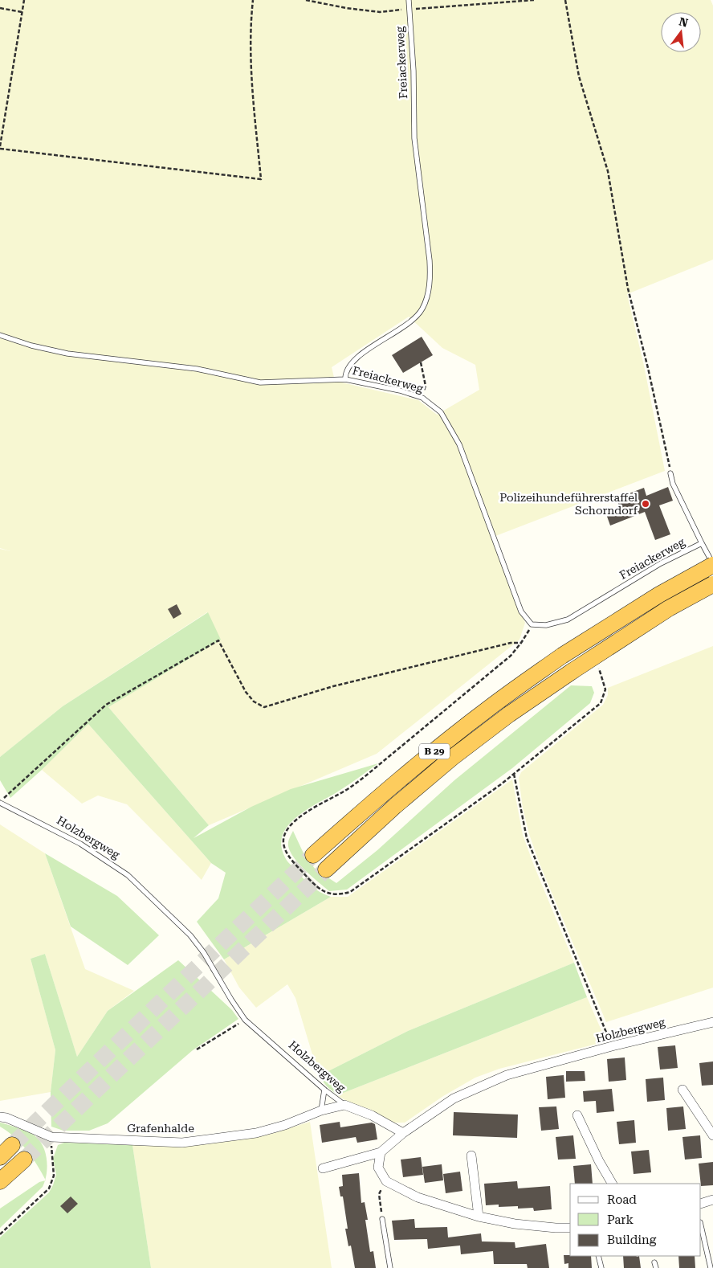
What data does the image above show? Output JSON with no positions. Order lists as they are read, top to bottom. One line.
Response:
{"streets":{"highway":["B 29"],"street":["Holzbergweg","Grafenhalde"],"lane":["Freiackerweg"]},"crossings":[["Freiackerweg","B 29"],["Holzbergweg","Grafenhalde"]],"places":["Polizeihundeführerstaffel Schorndorf"],"legend":["Road","Park","Building"],"north":"top"}
